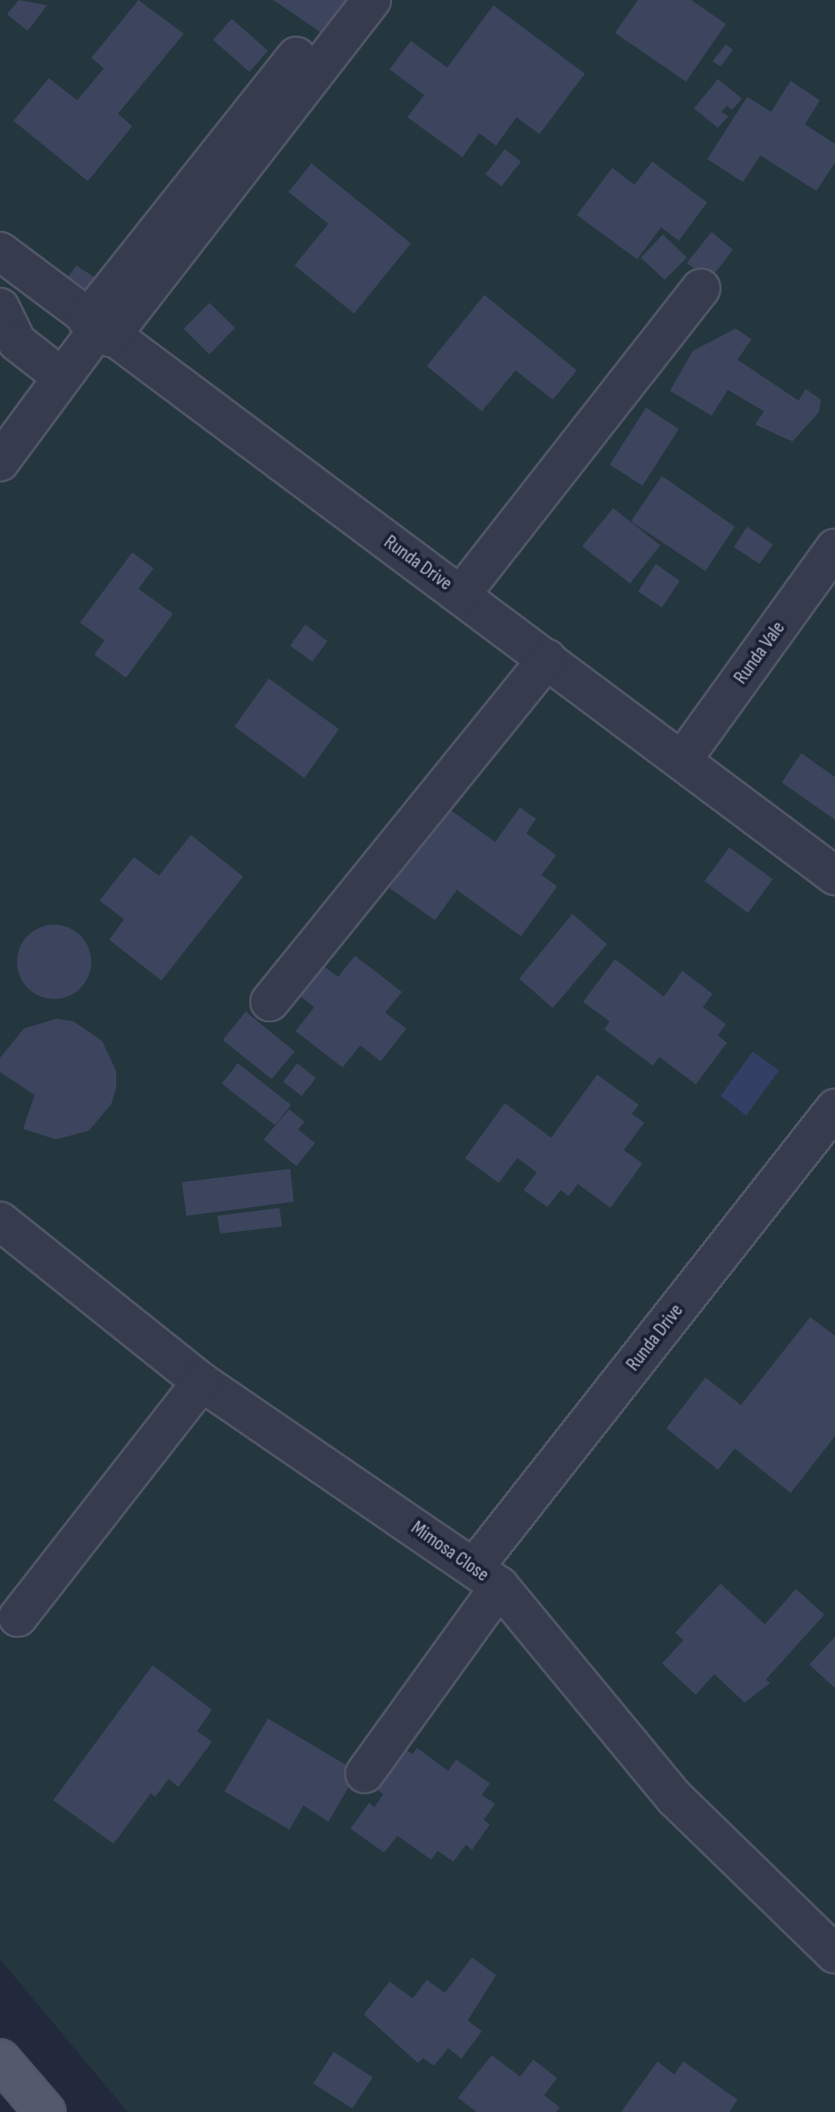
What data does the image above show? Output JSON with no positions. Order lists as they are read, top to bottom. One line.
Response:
{"streets":{"street":["Runda Drive","Runda Vale","Mimosa Close"]},"crossings":[["Runda Drive","Runda Vale"],["Runda Drive","Mimosa Close"]]}
